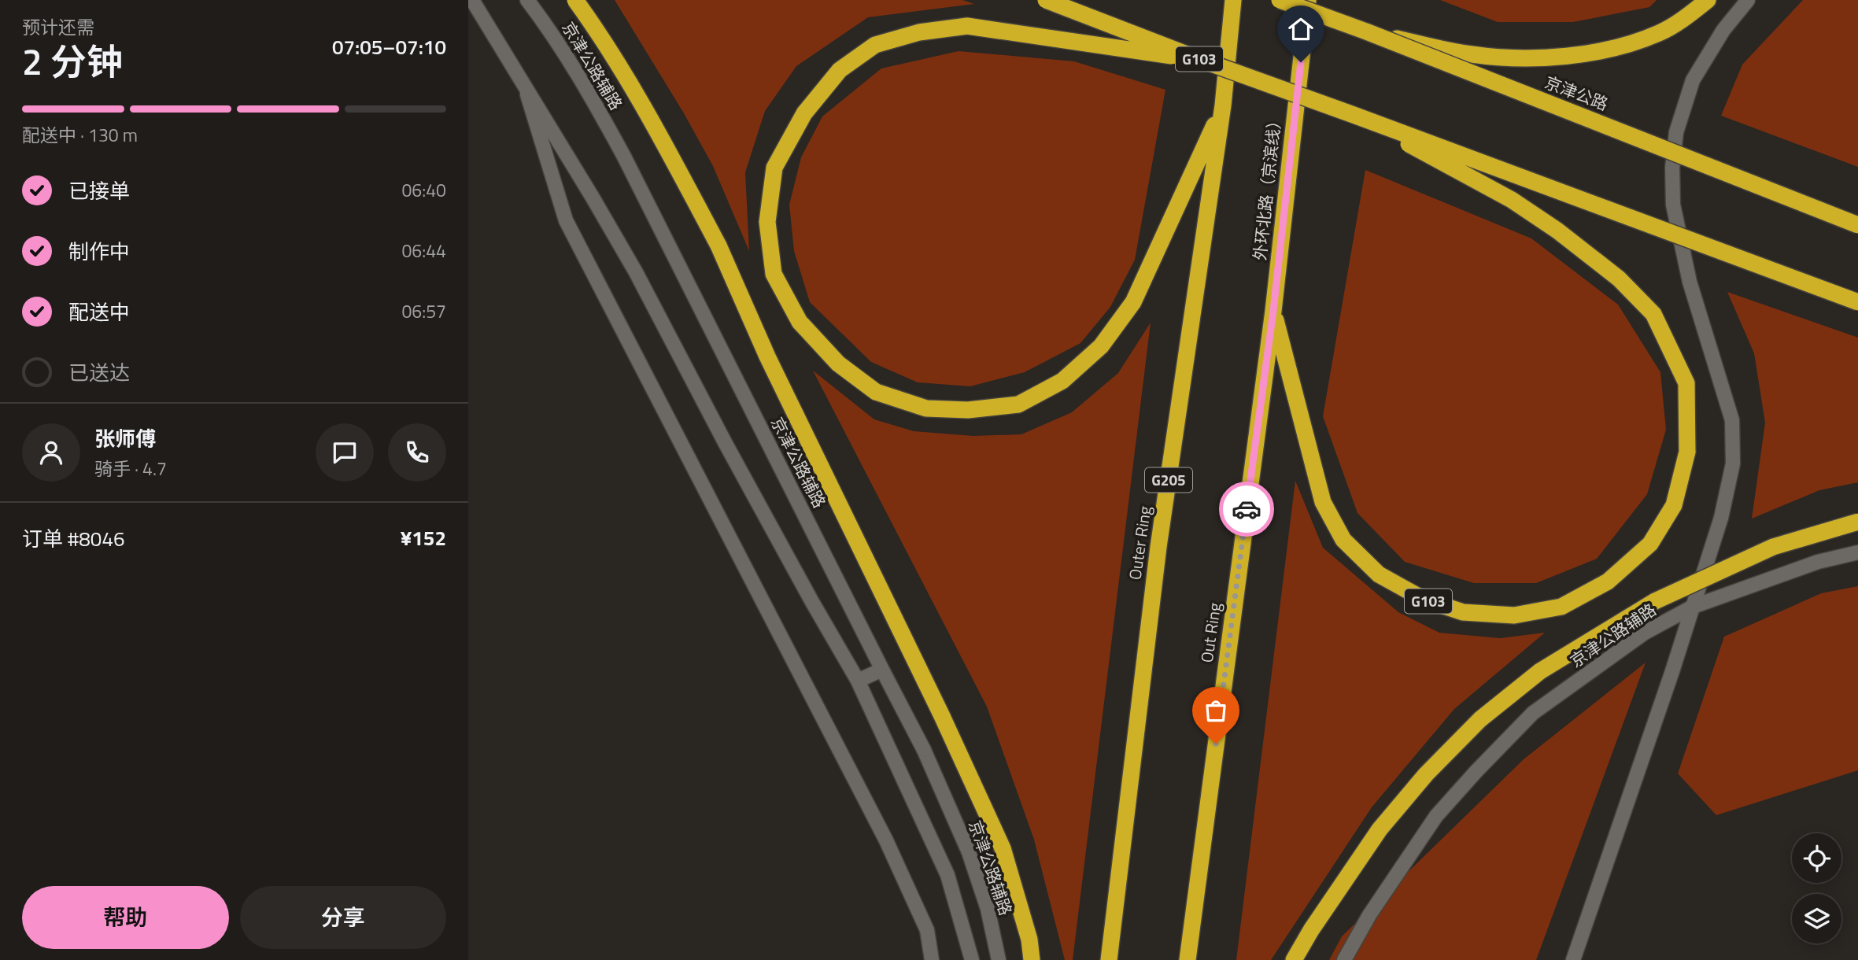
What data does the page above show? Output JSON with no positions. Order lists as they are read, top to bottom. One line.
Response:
{"streets":{"highway":["G103","京津公路","外环北路（京滨线）","G205","Outer Ring","Out Ring"],"street":["京津公路辅路"]},"crossings":[["G103","外环北路（京滨线）"],["G103","Out Ring"],["外环北路（京滨线）","Out Ring"]],"page":{"heading":["2 分钟","预计还需","07:05–07:10"],"panel":["张师傅","骑手 · 4.7","订单 #8046","¥152"],"bar":"配送中 · 130 m","list":[["已接单","06:40"],["制作中","06:44"],["配送中","06:57"],"已送达"],"buttons":["帮助","分享"]}}
